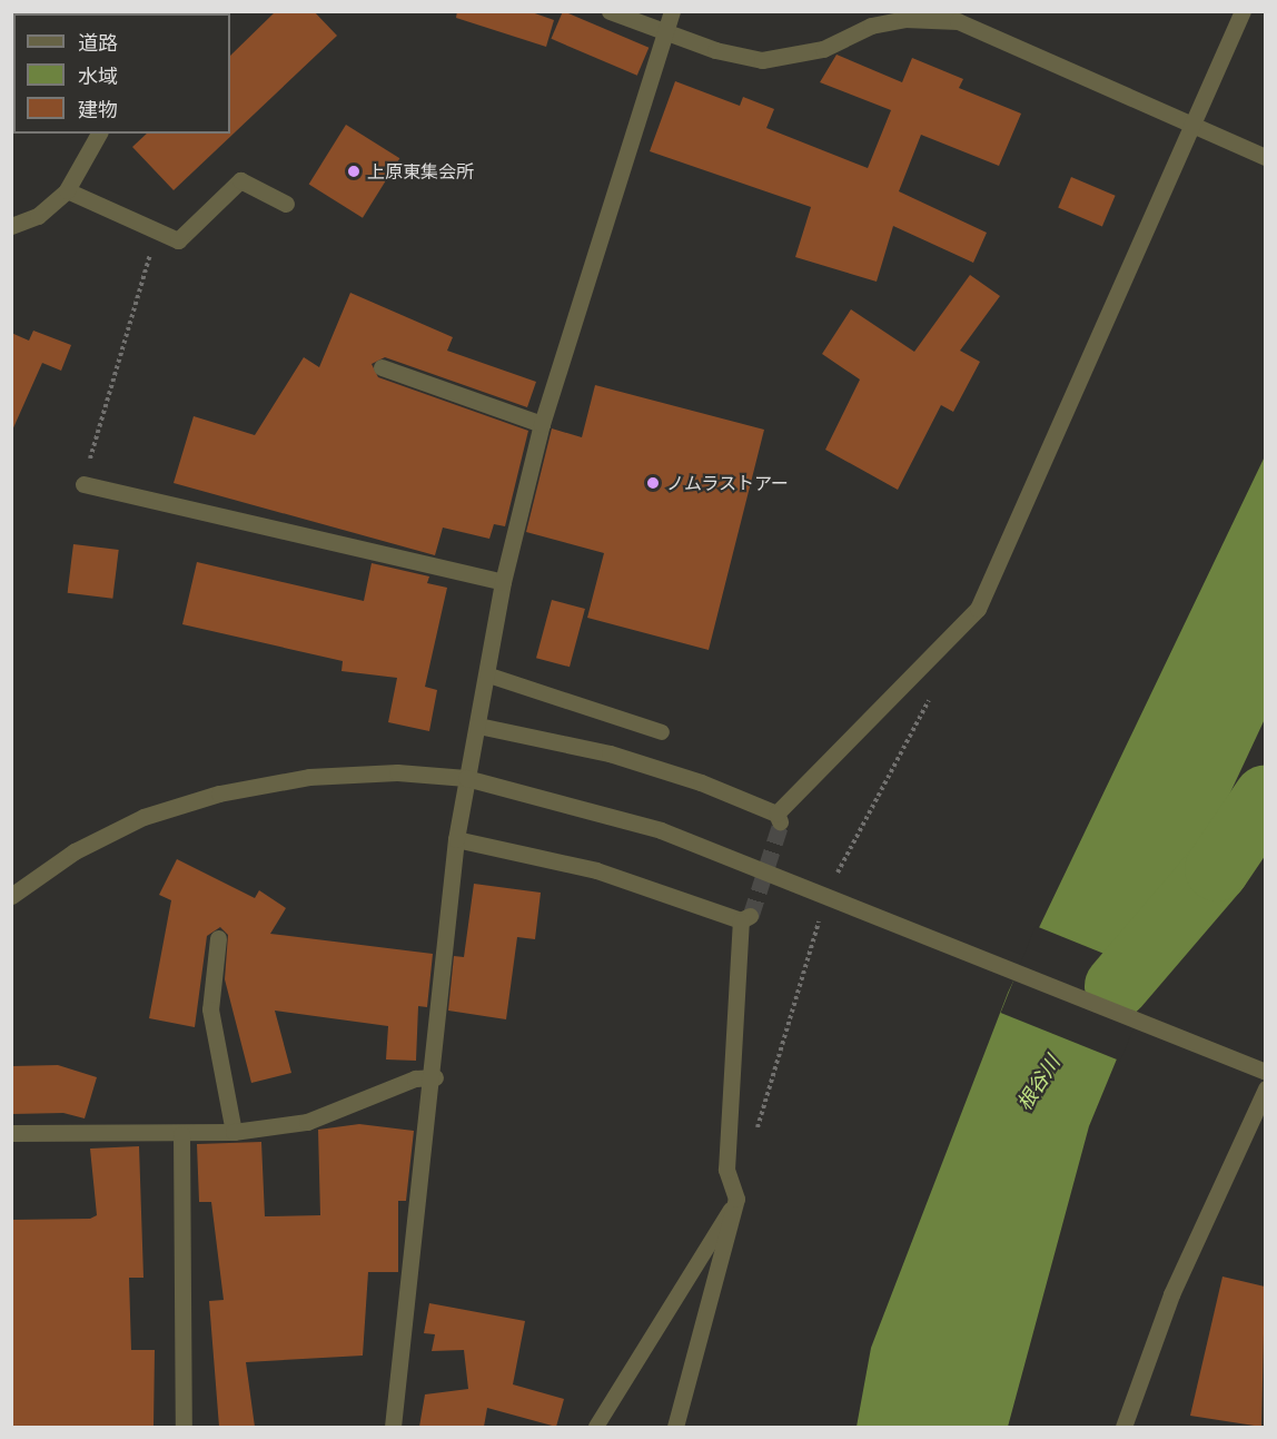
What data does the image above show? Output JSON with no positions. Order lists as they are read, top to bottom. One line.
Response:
{"water":["根谷川"],"places":["上原東集会所","ノムラストアー"],"legend":["道路","水域","建物"]}
